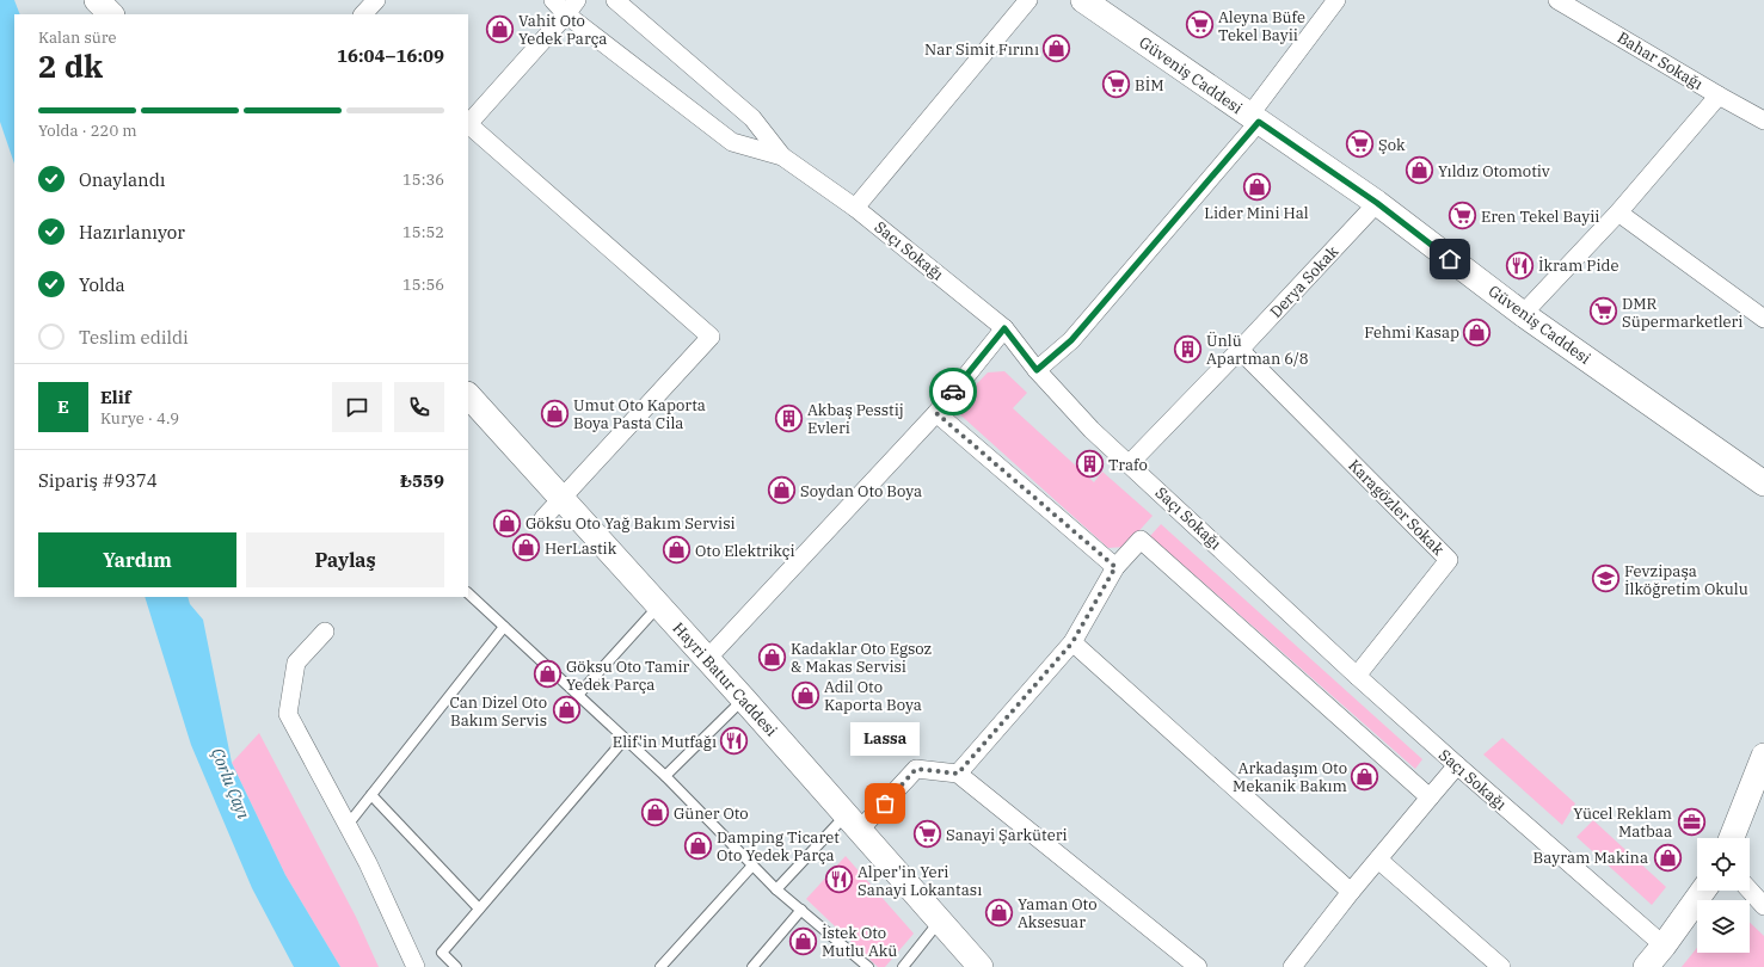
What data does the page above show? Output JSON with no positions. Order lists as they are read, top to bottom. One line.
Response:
{"streets":{"street":["Bahar Sokağı","Güveniş Caddesi","Saçı Sokağı","Derya Sokak","Karagözler Sokak","Hayri Batur Caddesi"]},"crossings":[["Güveniş Caddesi","Derya Sokak"],["Saçı Sokağı","Derya Sokak"],["Saçı Sokağı","Karagözler Sokak"],["Derya Sokak","Karagözler Sokak"]],"water":["Çorlu Çayı"],"places":{"supermarket":["Aleyna Büfe Tekel Bayii","BİM","Şok","Eren Tekel Bayii","DMR Süpermarketleri","Sanayi Şarküteri"],"shop":["Vahit Oto Yedek Parça","Nar Simit Fırını","Yıldız Otomotiv","Lider Mini Hal","Fehmi Kasap","Umut Oto Kaporta Boya Pasta Cila","Soydan Oto Boya","Göksu Oto Yağ Bakım Servisi","HerLastik","Oto Elektrikçi","Kadaklar Oto Egsoz & Makas Servisi","Göksu Oto Tamir Yedek Parça","Adil Oto Kaporta Boya","Can Dizel Oto Bakım Servis","Arkadaşım Oto Mekanik Bakım","Güner Oto","Damping Ticaret Oto Yedek Parça","Bayram Makina","Yaman Oto Aksesuar","İstek Oto Mutlu Akü"],"restaurant":["İkram Pide","Elif'in Mutfağı","Alper'in Yeri Sanayi Lokantası"],"building":["Ünlü Apartman 6/8","Akbaş Pesstij Evleri","Trafo"],"school or university":["Fevzipaşa İlköğretim Okulu"],"other":["Lassa"],"office":["Yücel Reklam Matbaa"]},"page":{"heading":["2 dk","Kalan süre","16:04–16:09"],"panel":["Elif","Kurye · 4.9","Sipariş #9374","₺559"],"bar":"Yolda · 220 m","list":[["Onaylandı","15:36"],["Hazırlanıyor","15:52"],["Yolda","15:56"],"Teslim edildi"],"round":"E","buttons":["Yardım","Paylaş"],"bubble":"Lassa"}}
